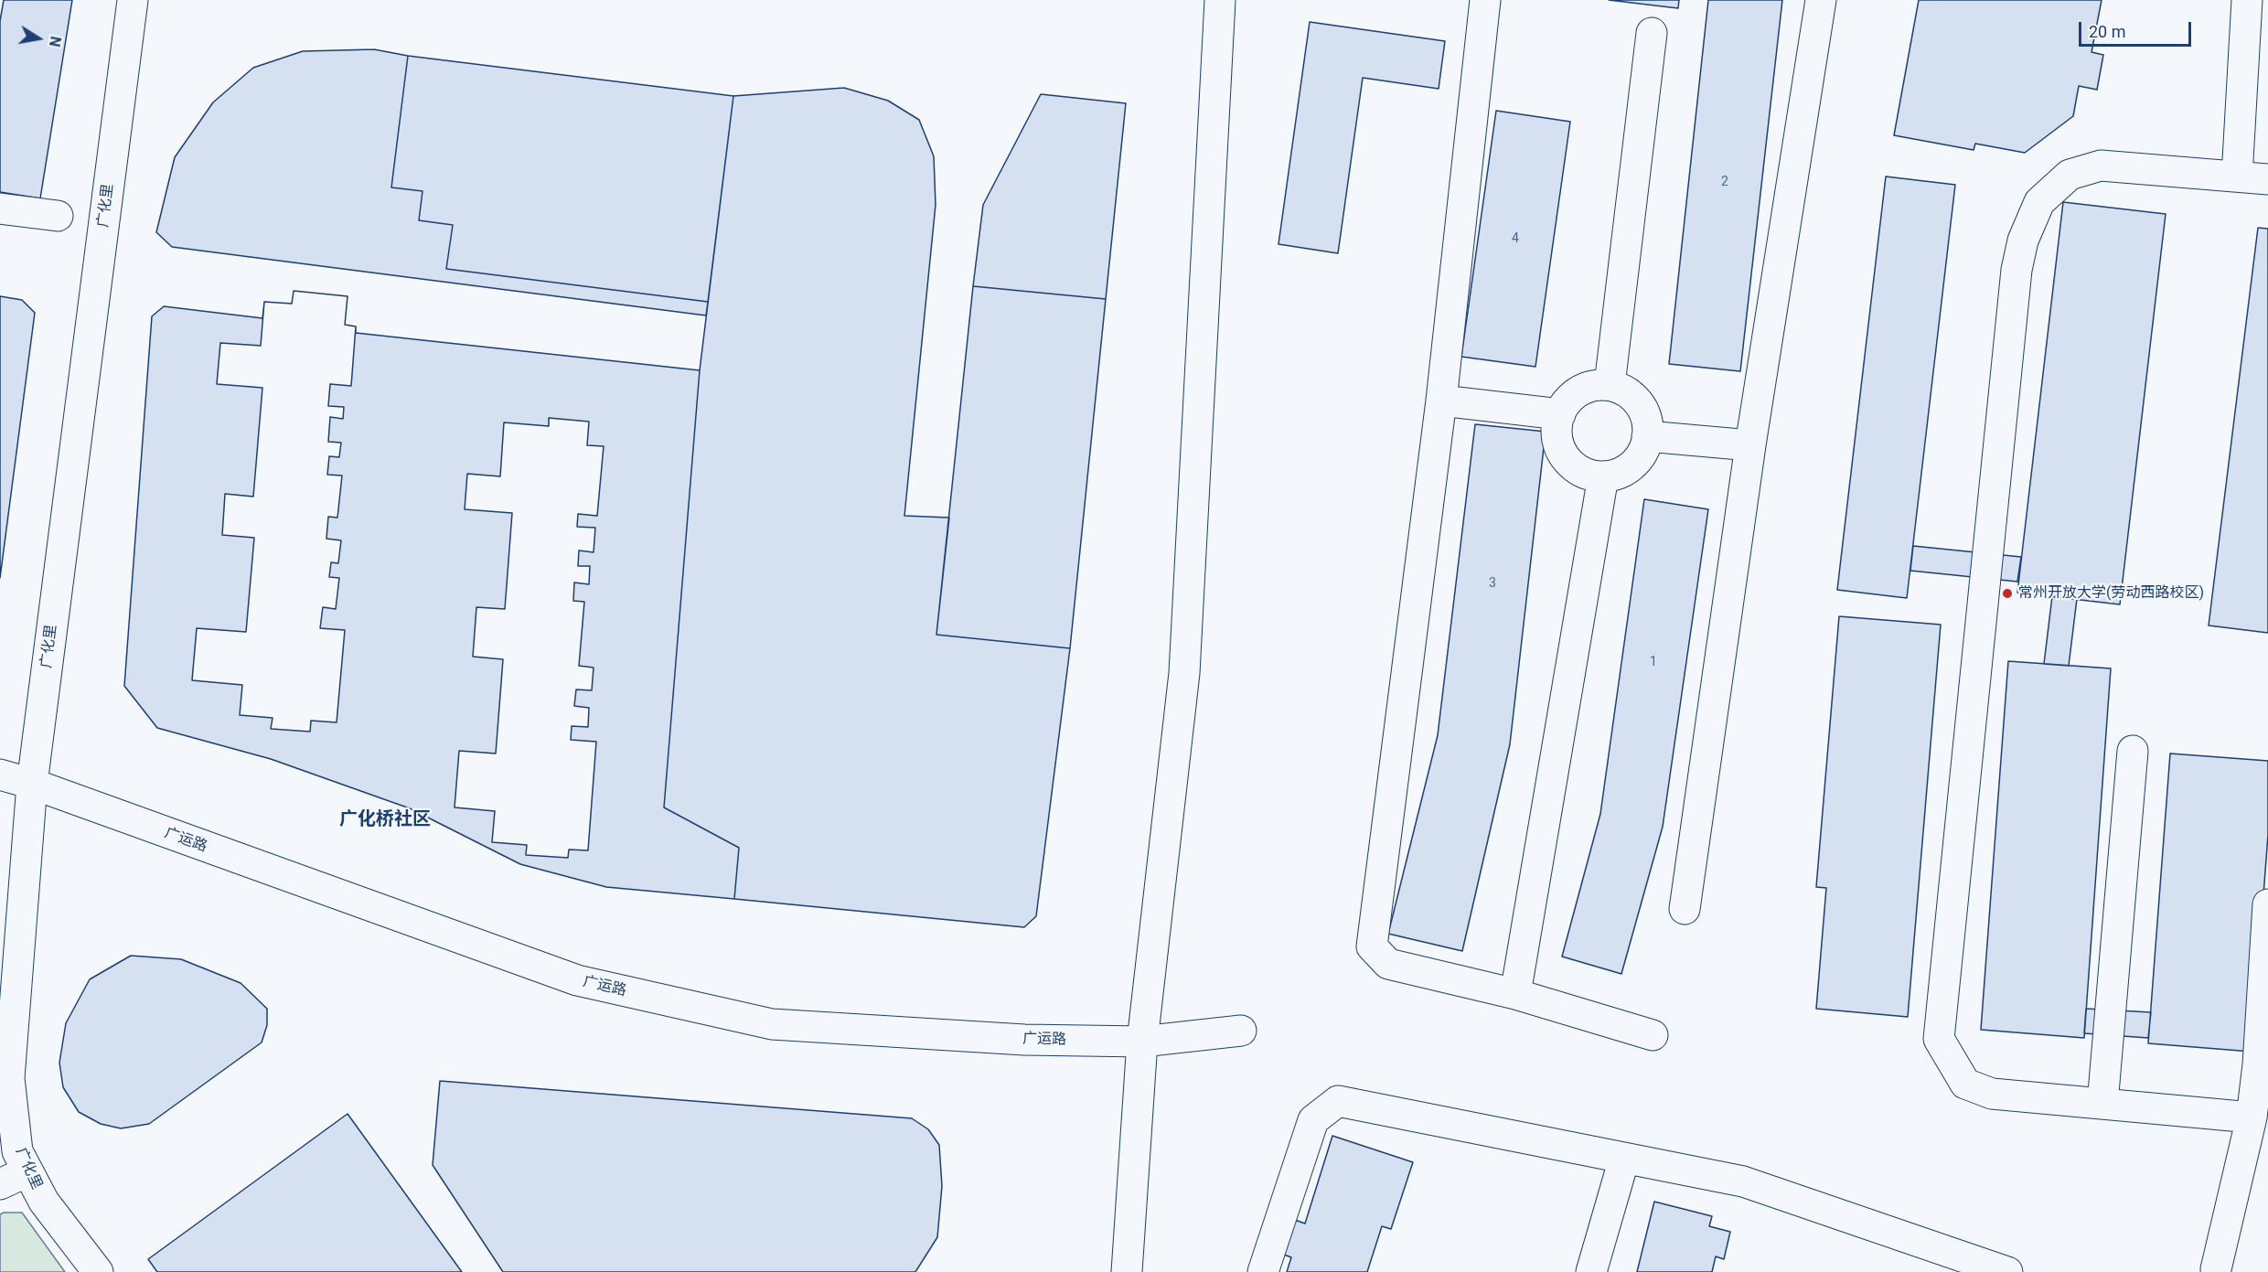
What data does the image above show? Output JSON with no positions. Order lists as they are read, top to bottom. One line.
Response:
{"streets":{"street":["广化里","广运路"]},"crossings":[["广化里","广运路"]],"districts":["广化桥社区"],"places":["常州开放大学(劳动西路校区)"],"house_numbers":["2","4","3","1"],"scale_bar":"20 m","north":"right"}
